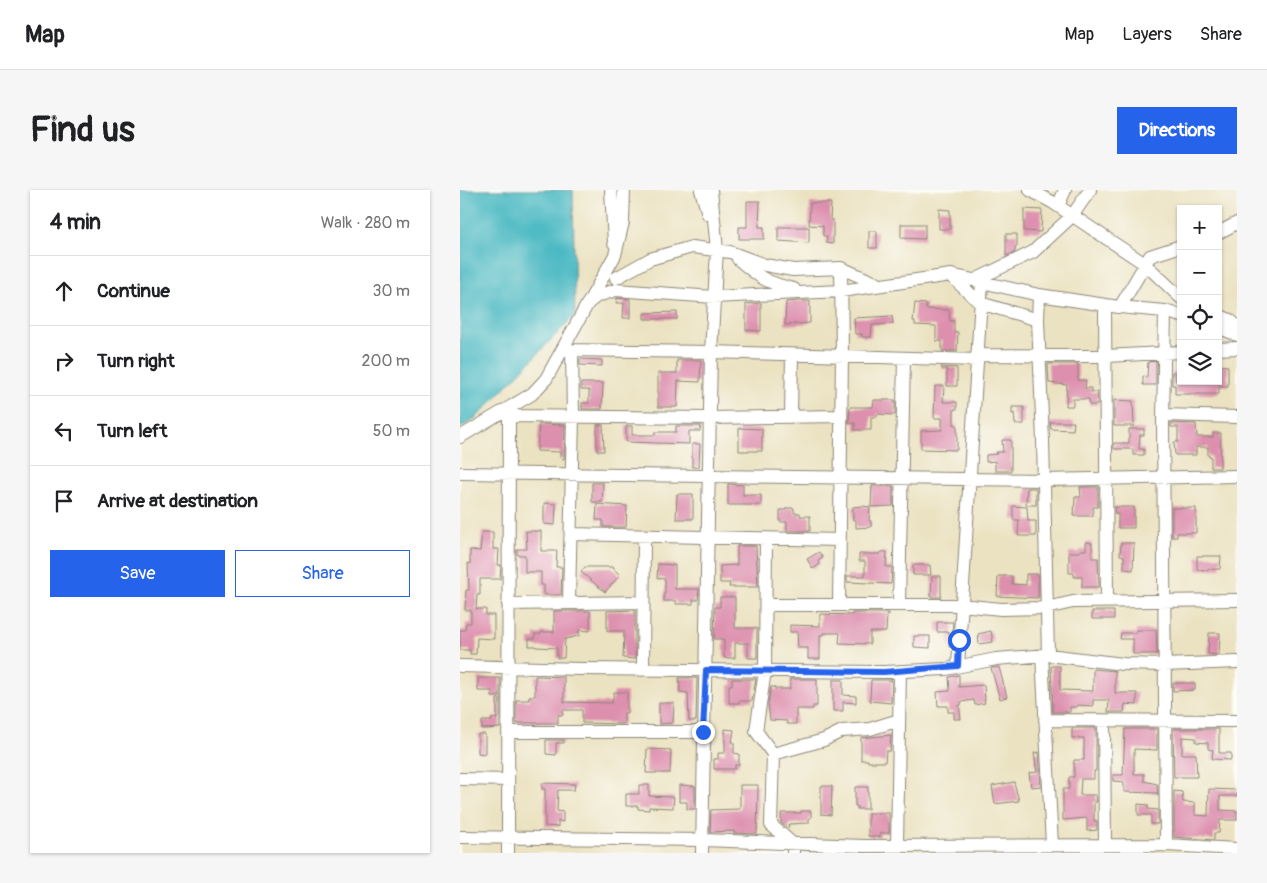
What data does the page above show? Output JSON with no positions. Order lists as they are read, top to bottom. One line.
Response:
{"page":{"header":"Map","nav":["Map","Layers","Share"],"buttons":["Directions",["Save","Share"]],"title":"Find us","heading":["4 min","Walk · 280 m"],"map_buttons":["+","−"],"list":[["Continue","30 m"],["Turn right","200 m"],["Turn left","50 m"],"Arrive at destination"]}}
